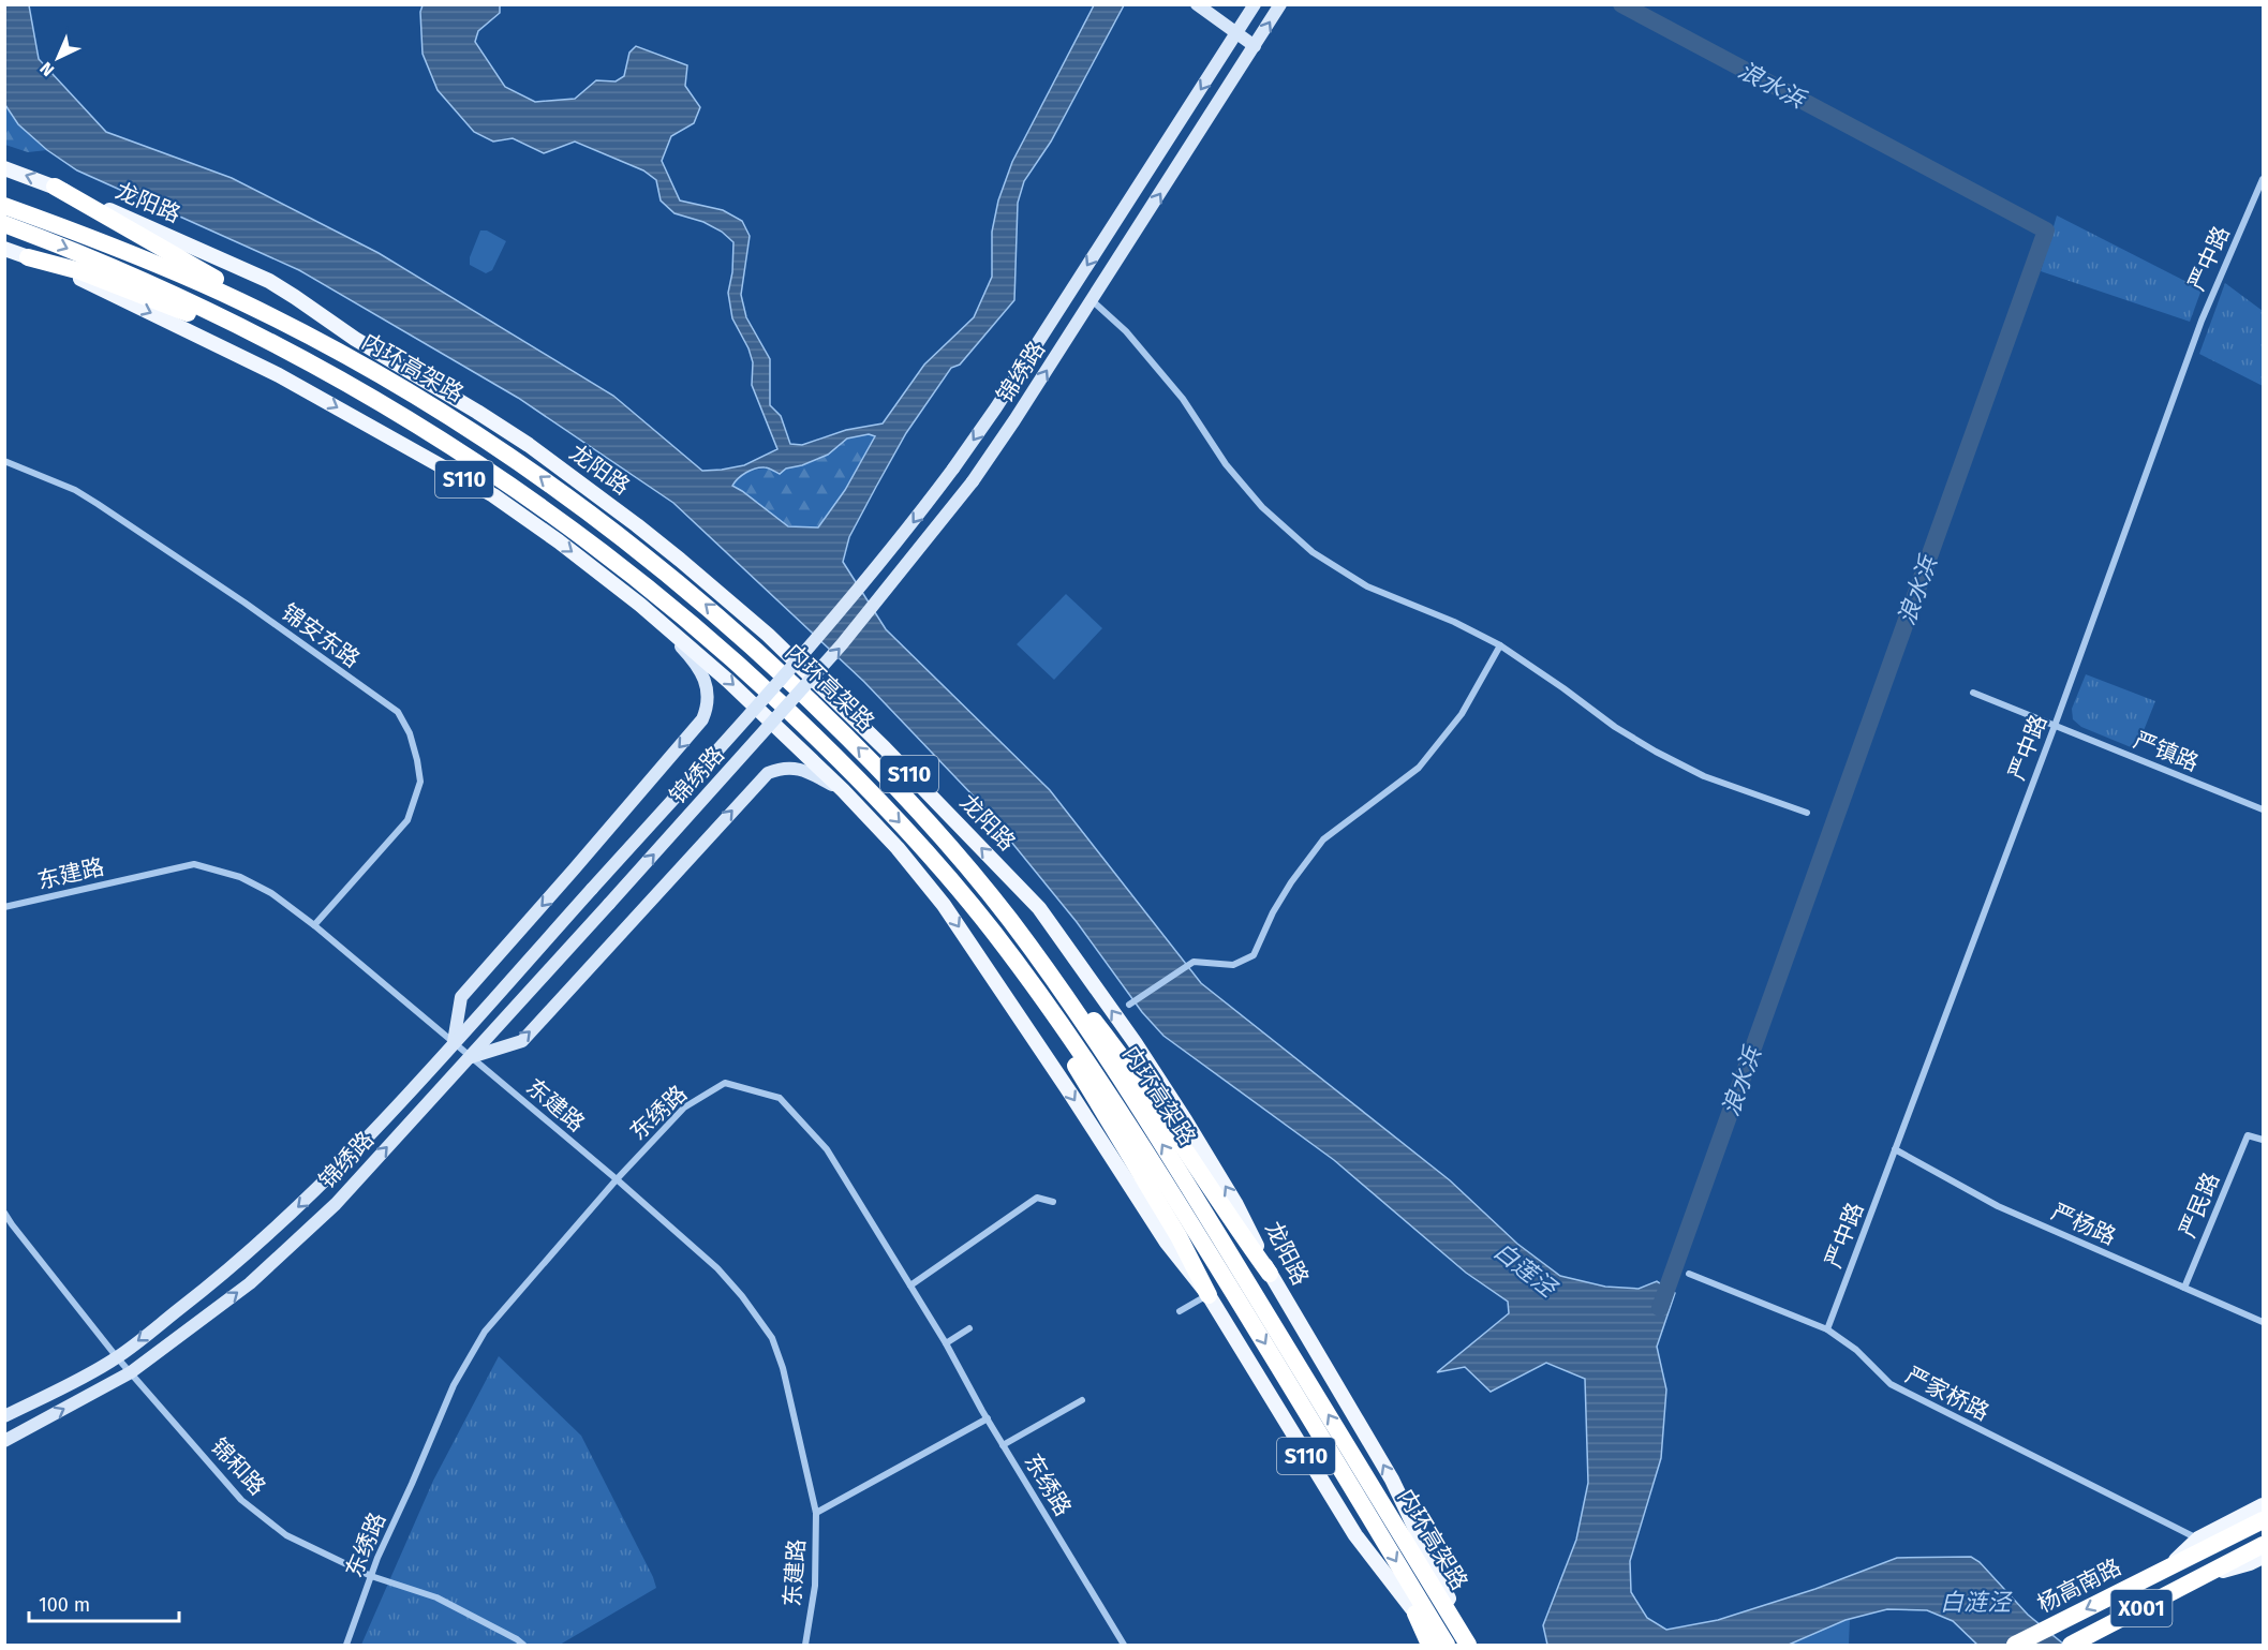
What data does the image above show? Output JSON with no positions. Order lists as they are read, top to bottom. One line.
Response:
{"streets":{"highway":["内环高架路","杨高南路","X001"],"main road":["龙阳路","锦绣路","S110"],"street":["严中路","锦安东路","严镇路","东建路","东绣路","严民路","严杨路","严家桥路","锦和路"]},"crossings":[["严中路","严镇路"],["严中路","严杨路"],["严中路","严家桥路"],["锦绣路","东建路"],["锦绣路","锦和路"],["锦安东路","东建路"],["东建路","东绣路"],["东绣路","锦和路"],["严民路","严杨路"],["严家桥路","杨高南路"]],"one_way":["杨高南路"],"water":["浪水浜","白莲泾","白涟泾"],"scale_bar":"100 m","north":"bottom left"}
